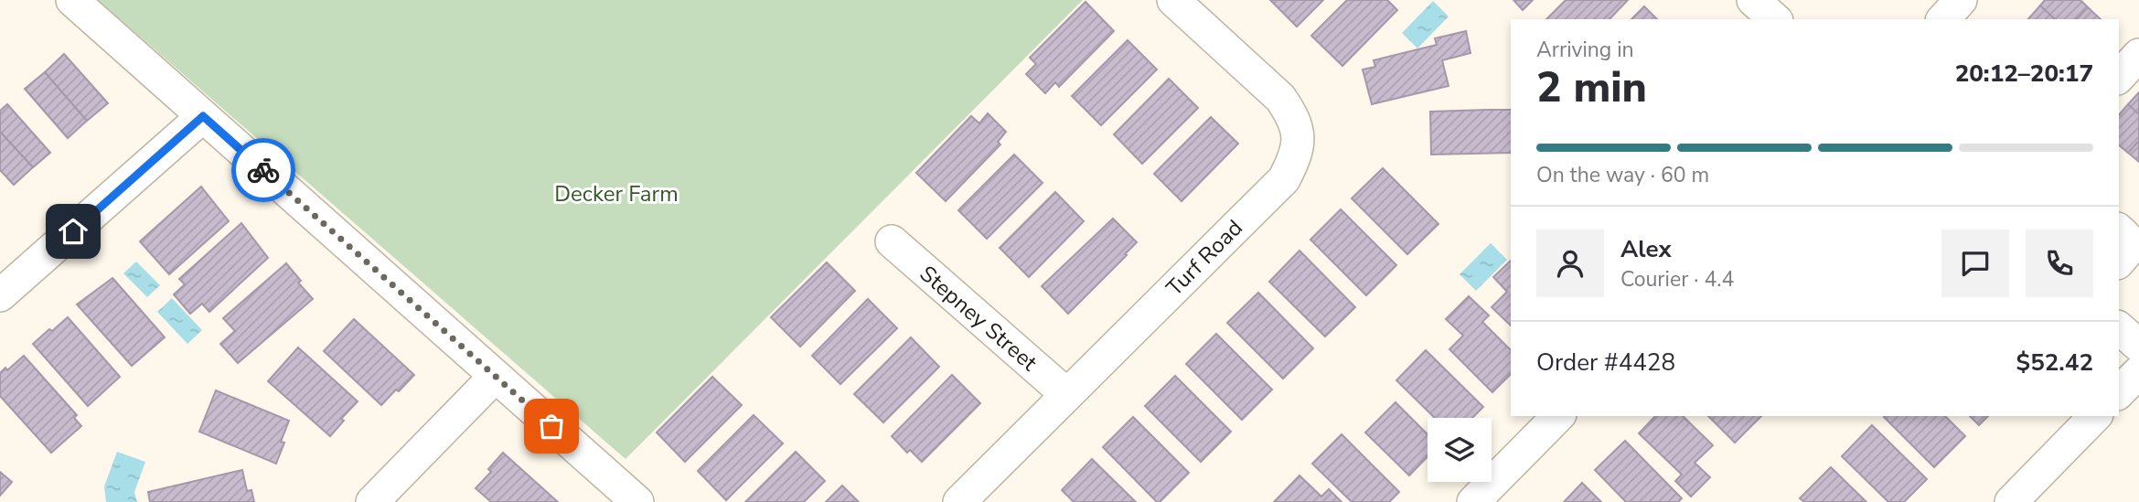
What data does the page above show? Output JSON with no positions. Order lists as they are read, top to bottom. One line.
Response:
{"streets":{"street":["Turf Road","Stepney Street"]},"crossings":[["Turf Road","Stepney Street"]],"parks":["Decker Farm"],"page":{"heading":["2 min","Arriving in","20:12–20:17"],"panel":["Alex","Courier · 4.4","Order #4428","$52.42"],"bar":"On the way · 60 m"}}
